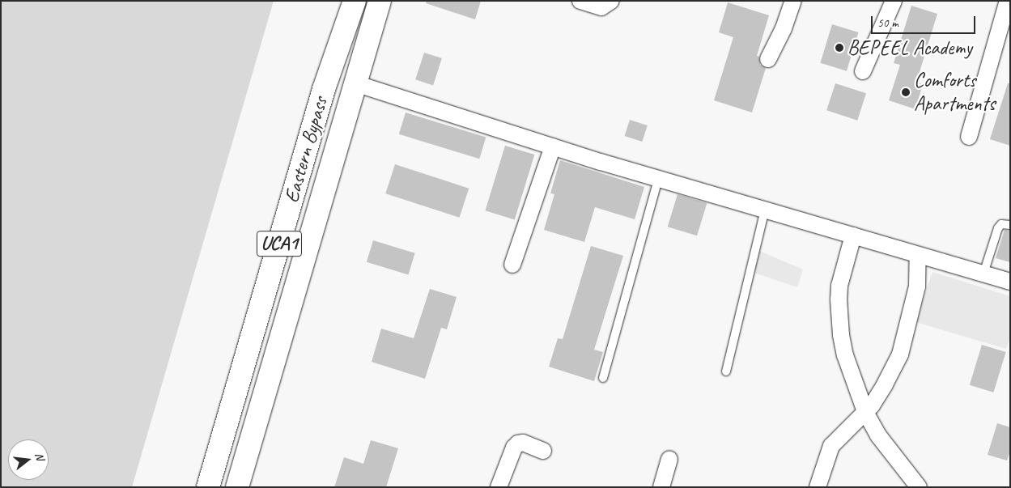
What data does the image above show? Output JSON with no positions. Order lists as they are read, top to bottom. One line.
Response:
{"streets":{"main road":["Eastern Bypass","UCA1"]},"places":["BEPEEL Academy","Comforts Apartments"],"scale_bar":"50 m","north":"right"}
